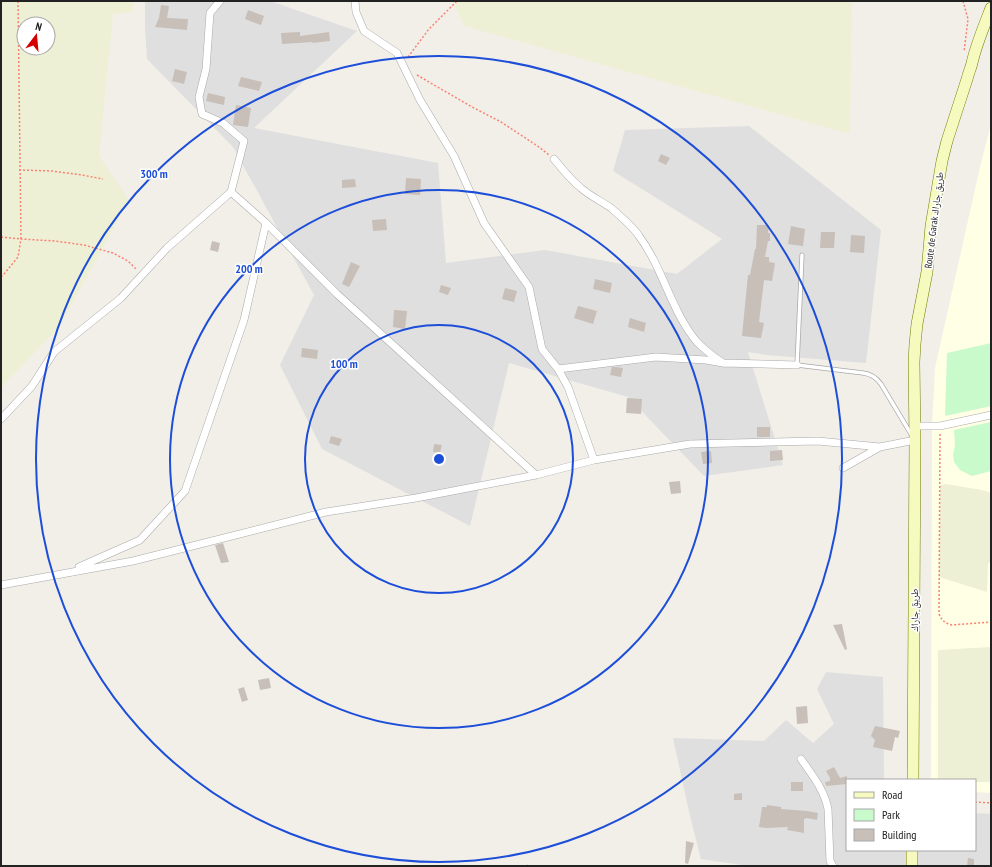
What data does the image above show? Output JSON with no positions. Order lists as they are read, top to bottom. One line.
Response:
{"streets":{"street":["Route de Garak طريق جاراك","طريق جاراك"]},"crossings":[["Route de Garak طريق جاراك","طريق جاراك"]],"legend":["Road","Park","Building"],"north":"top","rings":["300 m","200 m","100 m"]}
